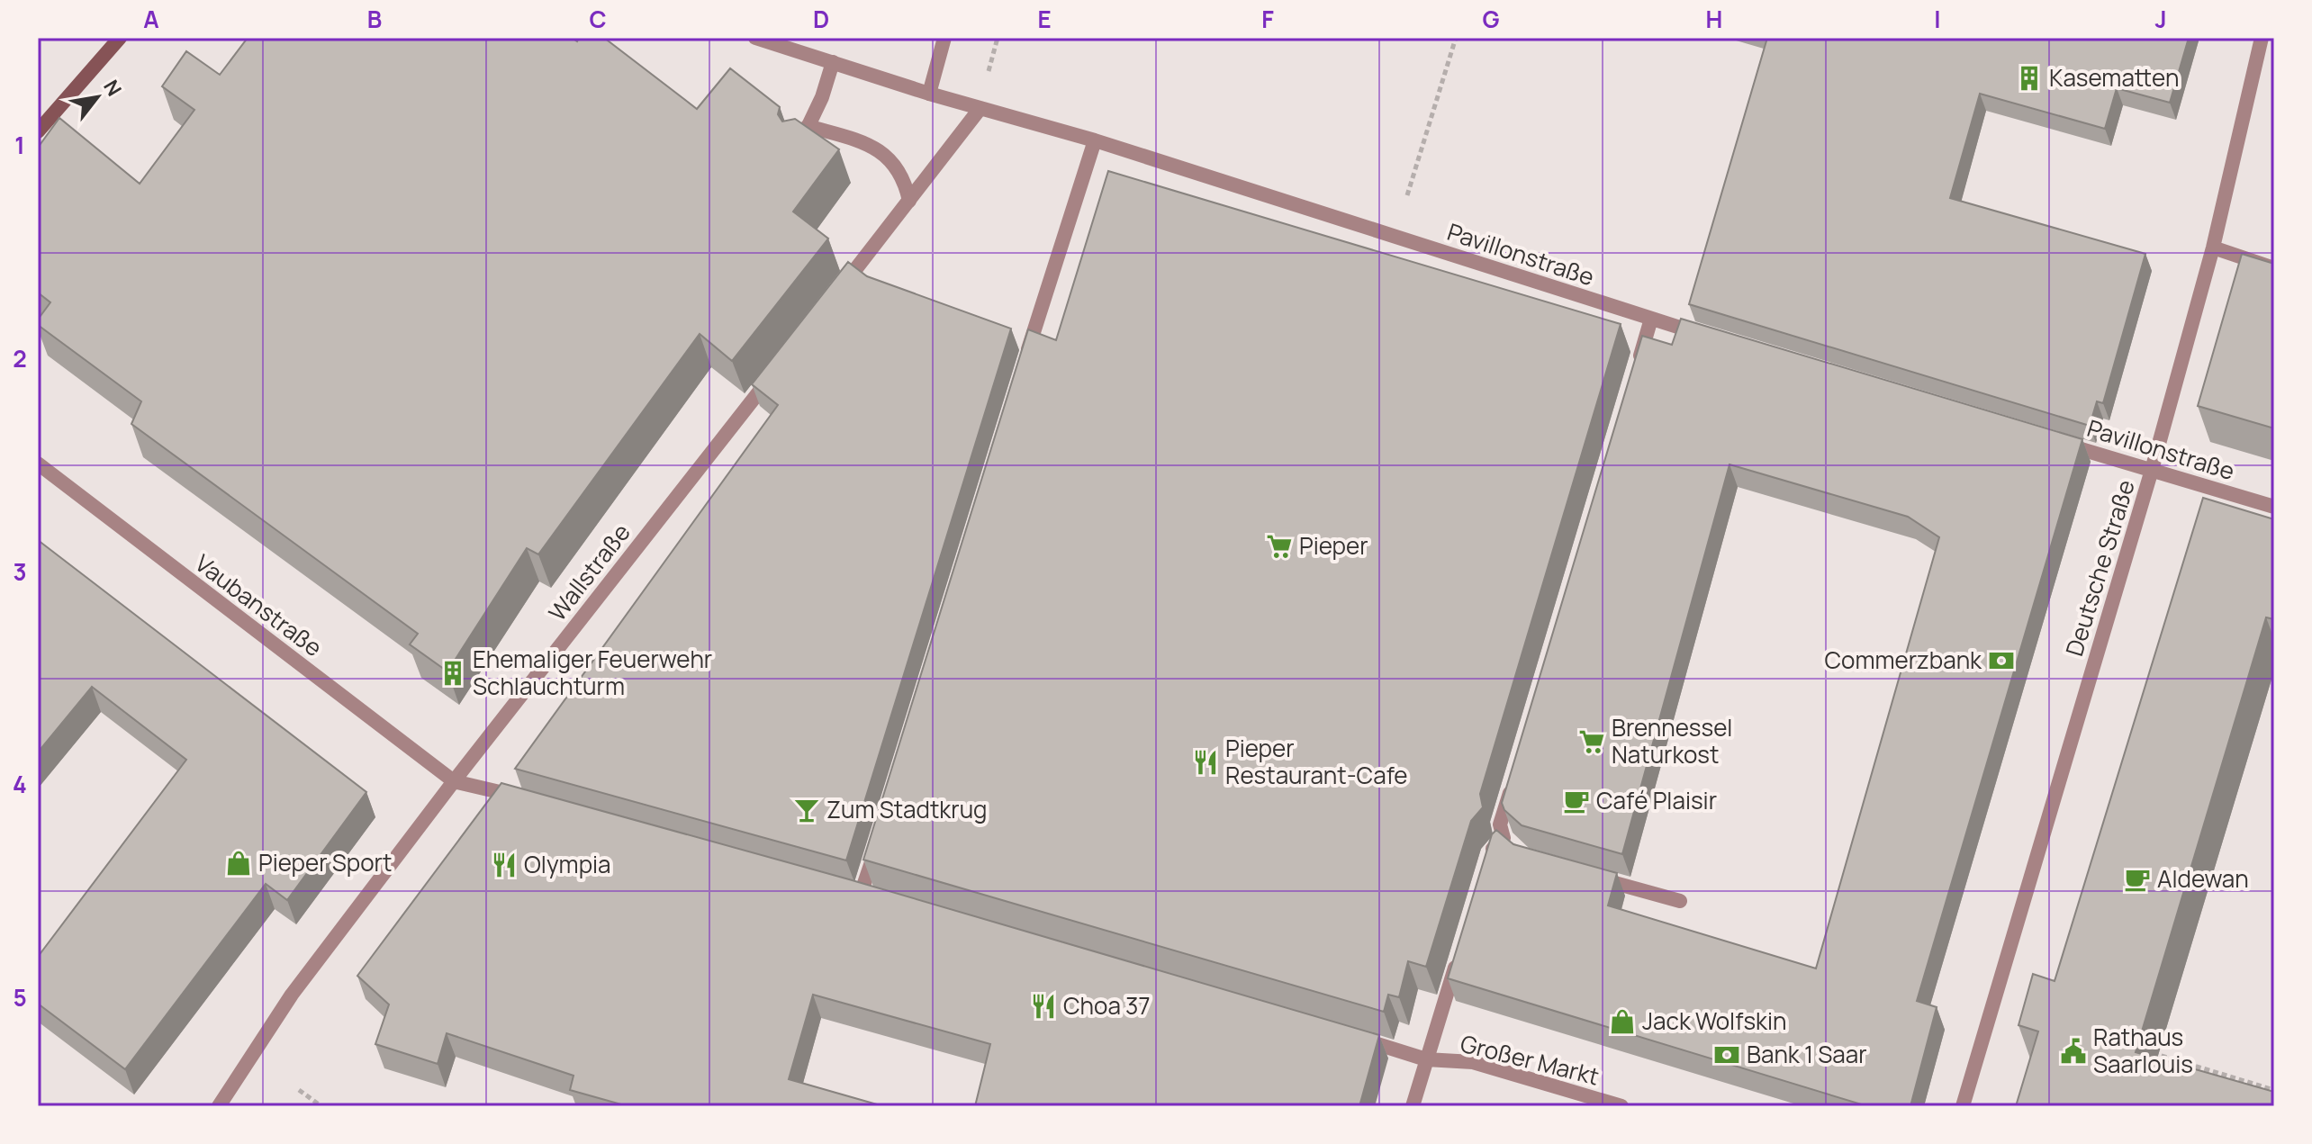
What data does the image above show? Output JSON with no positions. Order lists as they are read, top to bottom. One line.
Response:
{"streets":{"street":["Pavillonstraße","Deutsche Straße","Wallstraße","Vaubanstraße","Großer Markt"]},"crossings":[["Pavillonstraße","Deutsche Straße"],["Wallstraße","Vaubanstraße"]],"places":{"building":["Kasematten","Ehemaliger Feuerwehr Schlauchturm"],"supermarket":["Pieper","Brennessel Naturkost"],"bank":["Commerzbank","Bank 1 Saar"],"restaurant":["Pieper Restaurant-Cafe","Olympia","Choa 37"],"cafe":["Café Plaisir","Aldewan"],"bar":["Zum Stadtkrug"],"shop":["Pieper Sport","Jack Wolfskin"],"public building":["Rathaus Saarlouis"]},"north":"top right","grid":{"columns":["A","B","C","D","E","F","G","H","I","J"],"rows":["1","2","3","4","5"]}}
